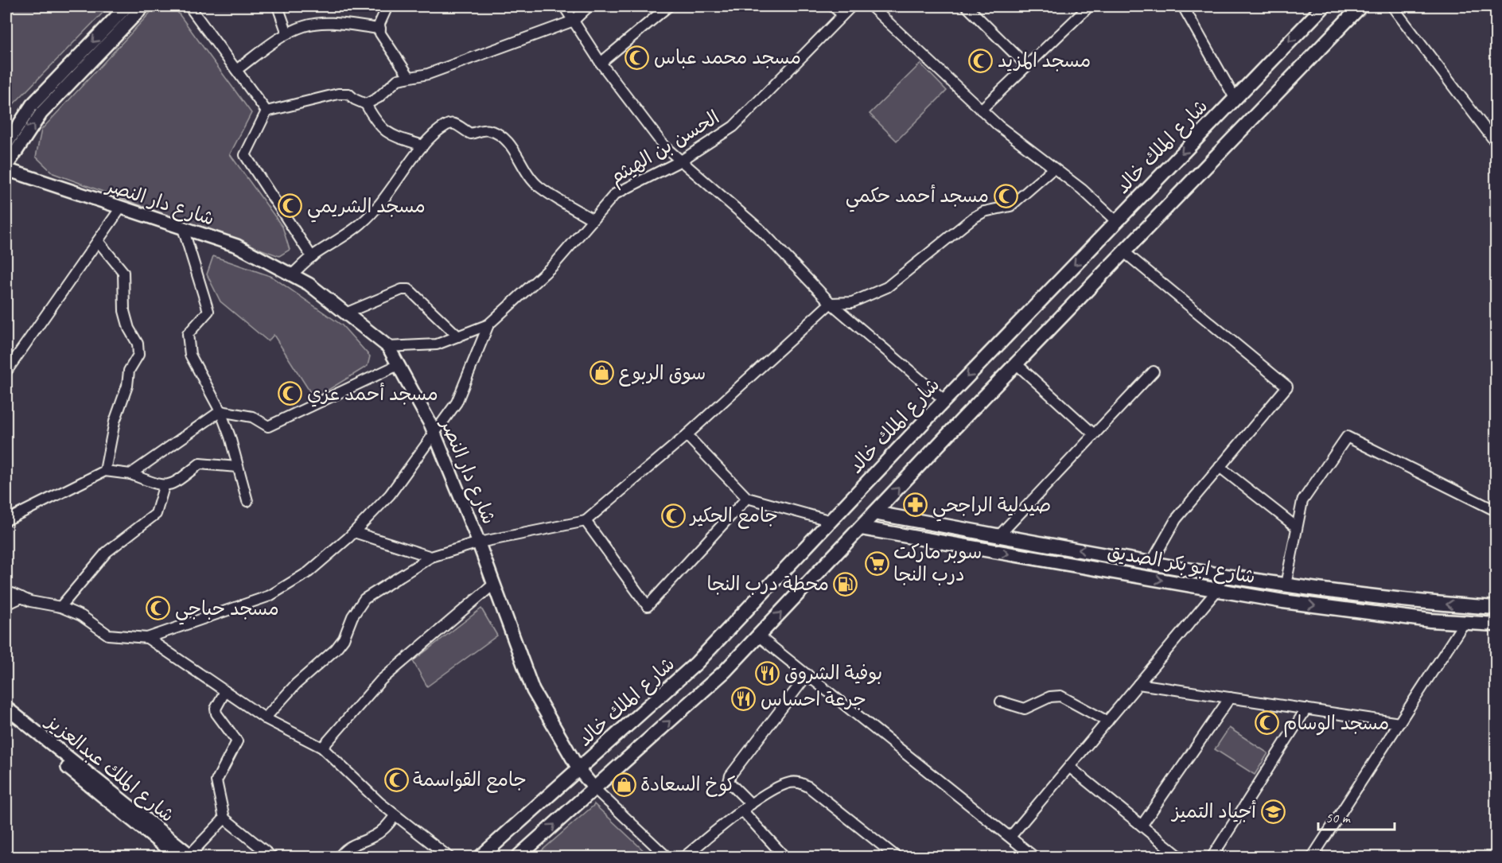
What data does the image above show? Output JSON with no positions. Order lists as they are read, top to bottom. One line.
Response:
{"streets":{"main road":["شارع الملك خالد","شارع ابو بكر الصديق"],"street":["الحسن بن الهيثم","شارع دار النصر","شارع الملك عبدالعزيز"]},"crossings":[["شارع الملك خالد","شارع دار النصر"],["الحسن بن الهيثم","شارع دار النصر"]],"places":{"mosque":["مسجد محمد عباس","مسجد المزيد","مسجد أحمد حكمي","مسجد الشريمي","مسجد أحمد عزي","جامع الحكير","مسجد حباجي","مسجد الوسام","جامع القواسمة"],"shop":["سوق الربوع","كوخ السعادة"],"pharmacy":["صيدلية الراجحي"],"supermarket":["سوبر ماركت درب النجا"],"fuel station":["محطة درب النجا"],"restaurant":["بوفية الشروق","جرعة احساس"],"school or university":["أجياد التميز"]},"scale_bar":"50 m"}
